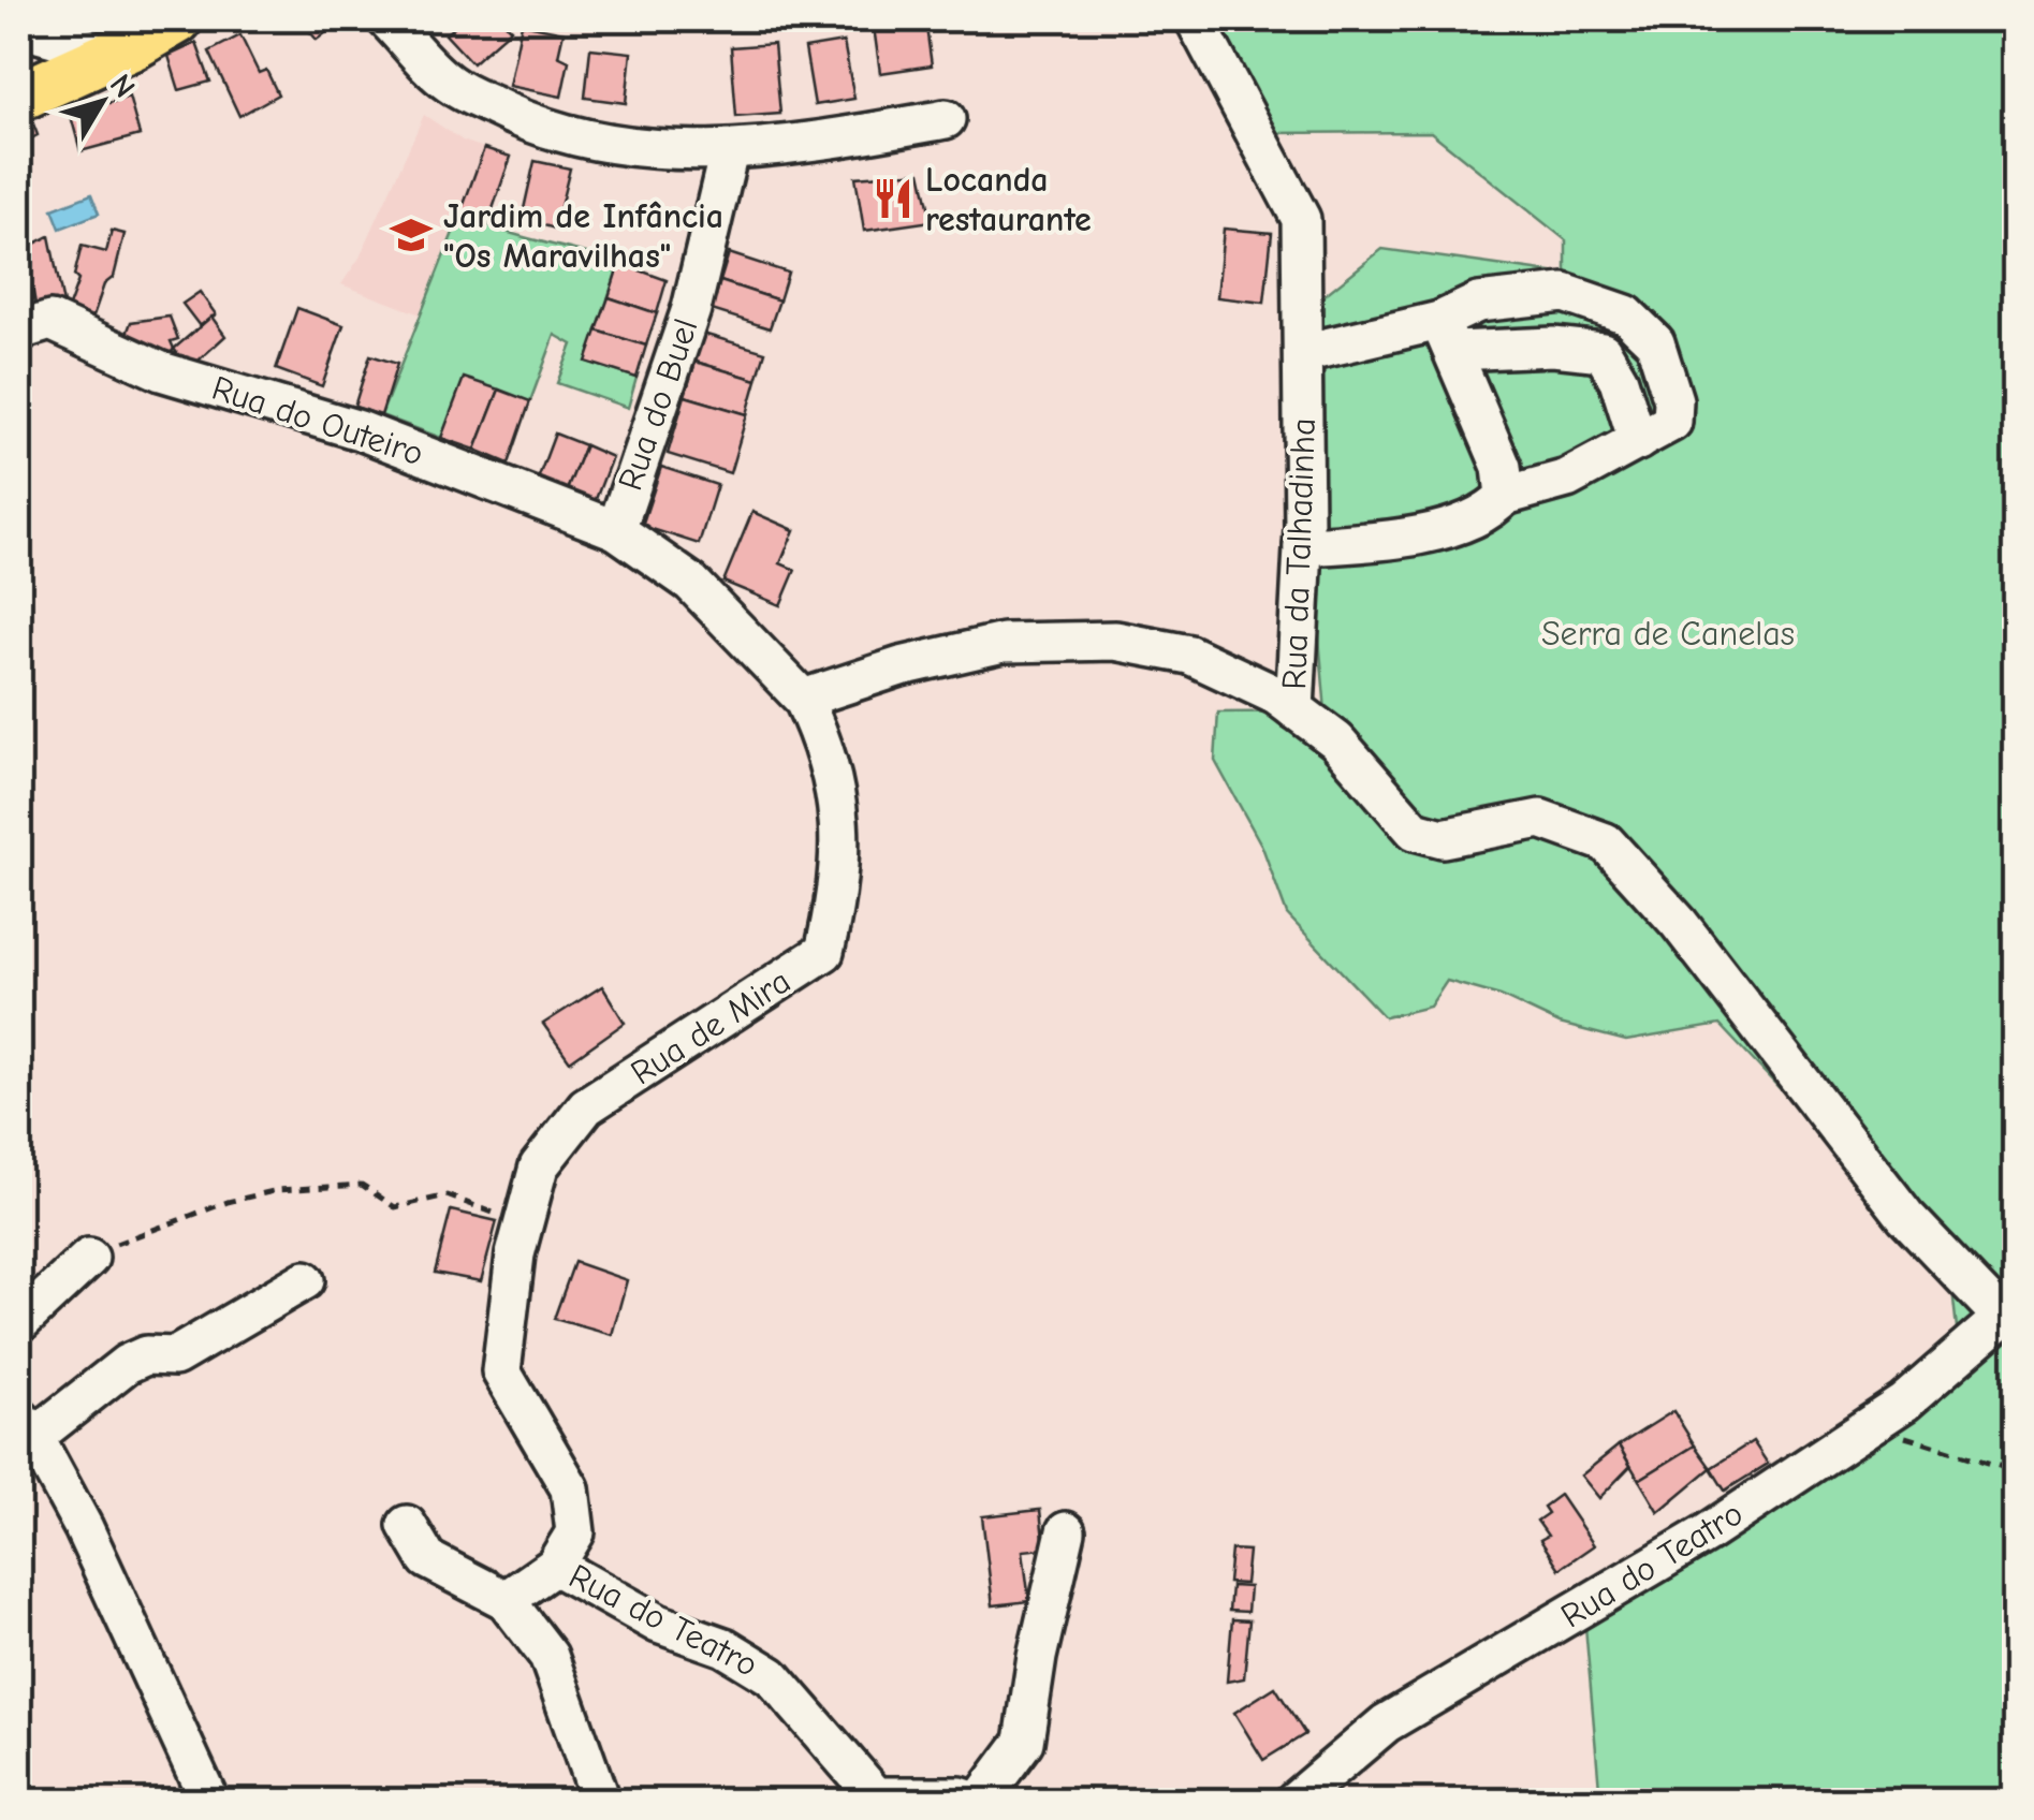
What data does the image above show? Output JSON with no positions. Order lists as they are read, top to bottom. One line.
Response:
{"streets":{"street":["Rua do Buel","Rua do Outeiro","Rua da Talhadinha","Rua de Mira","Rua do Teatro"]},"crossings":[["Rua do Buel","Rua do Outeiro"],["Rua do Buel","Rua de Mira"],["Rua do Outeiro","Rua de Mira"],["Rua da Talhadinha","Rua do Teatro"],["Rua de Mira","Rua do Teatro"]],"parks":["Serra de Canelas"],"places":{"restaurant":["Locanda restaurante"],"school or university":["Jardim de Infância \"Os Maravilhas\""]},"north":"top right"}
